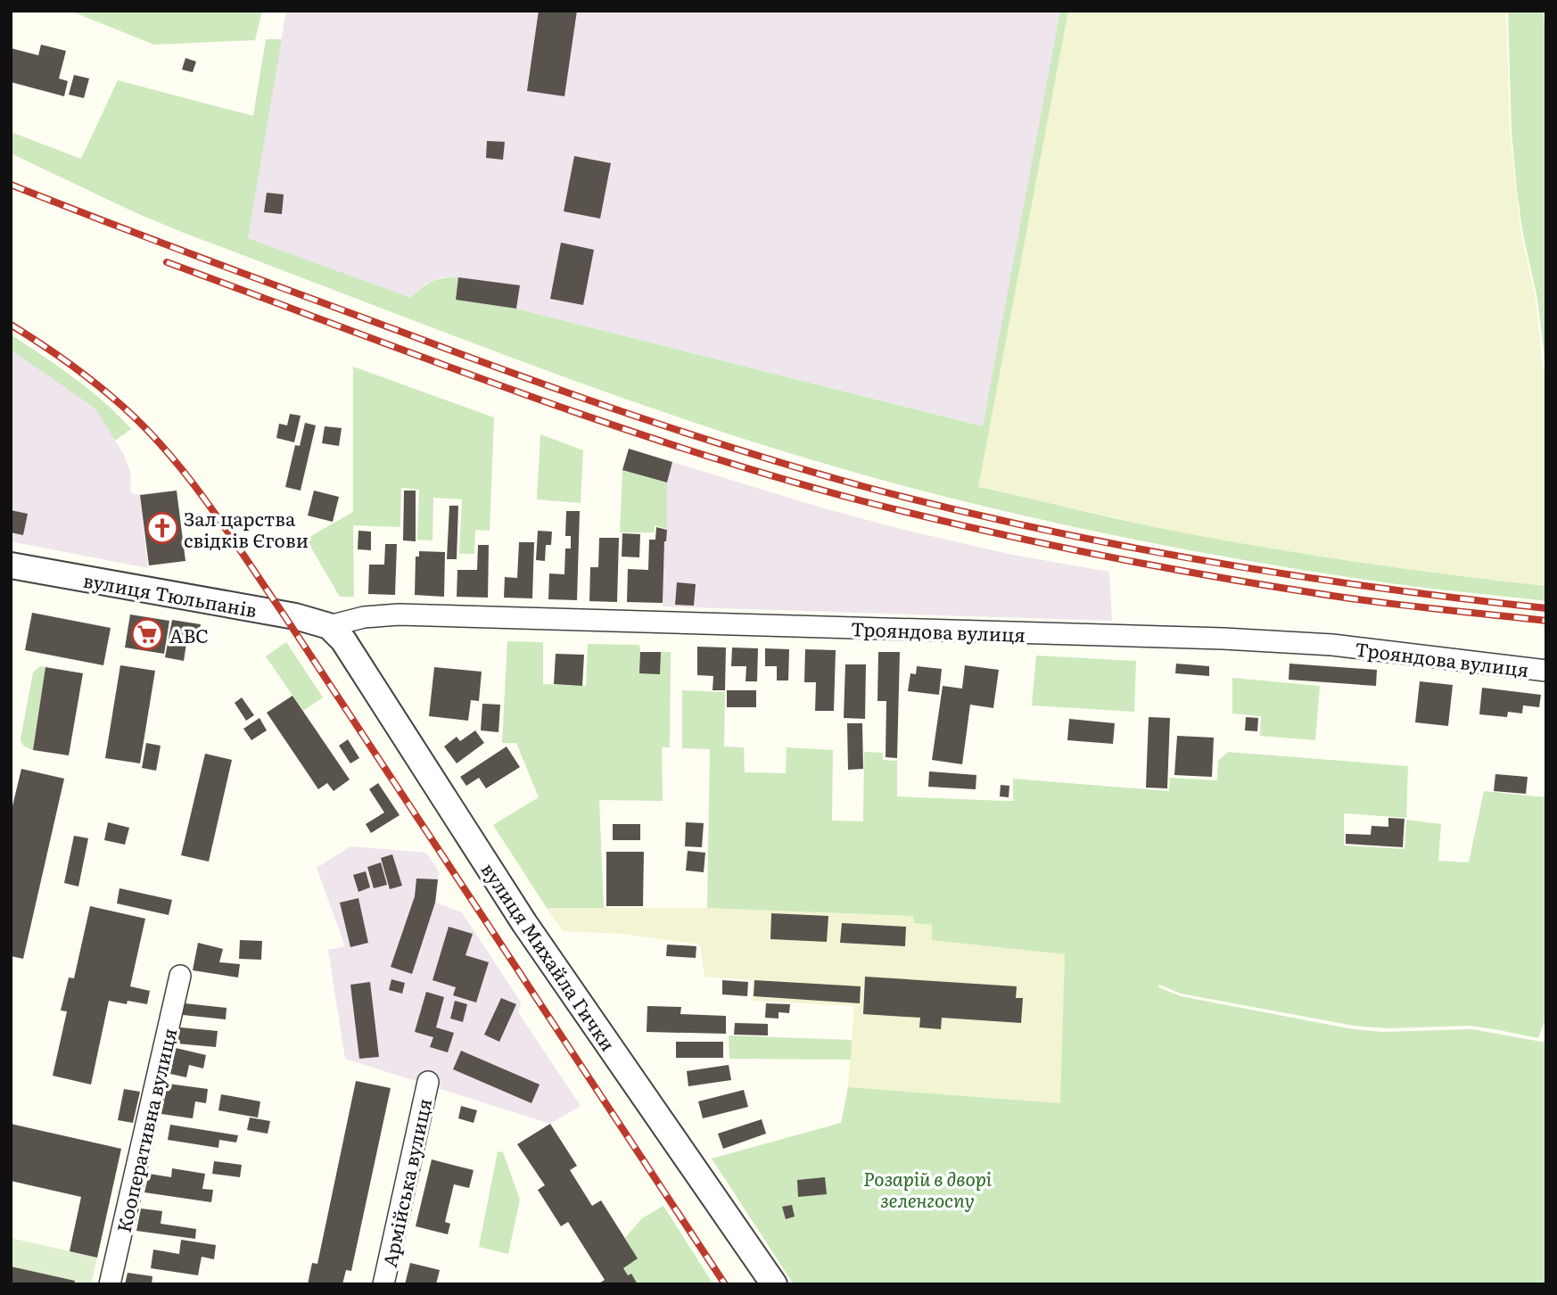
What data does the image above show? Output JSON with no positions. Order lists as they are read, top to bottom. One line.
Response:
{"streets":{"street":["вулиця Тюльпанів","Трояндова вулиця","вулиця Михайла Гички","Кооперативна вулиця","Армійська вулиця"]},"crossings":[["вулиця Тюльпанів","Трояндова вулиця"],["вулиця Тюльпанів","вулиця Михайла Гички"],["Трояндова вулиця","вулиця Михайла Гички"]],"parks":["Розарій в дворі зеленгоспу"],"places":{"church":["Зал царства свідків Єгови"],"supermarket":["ABC"]}}
